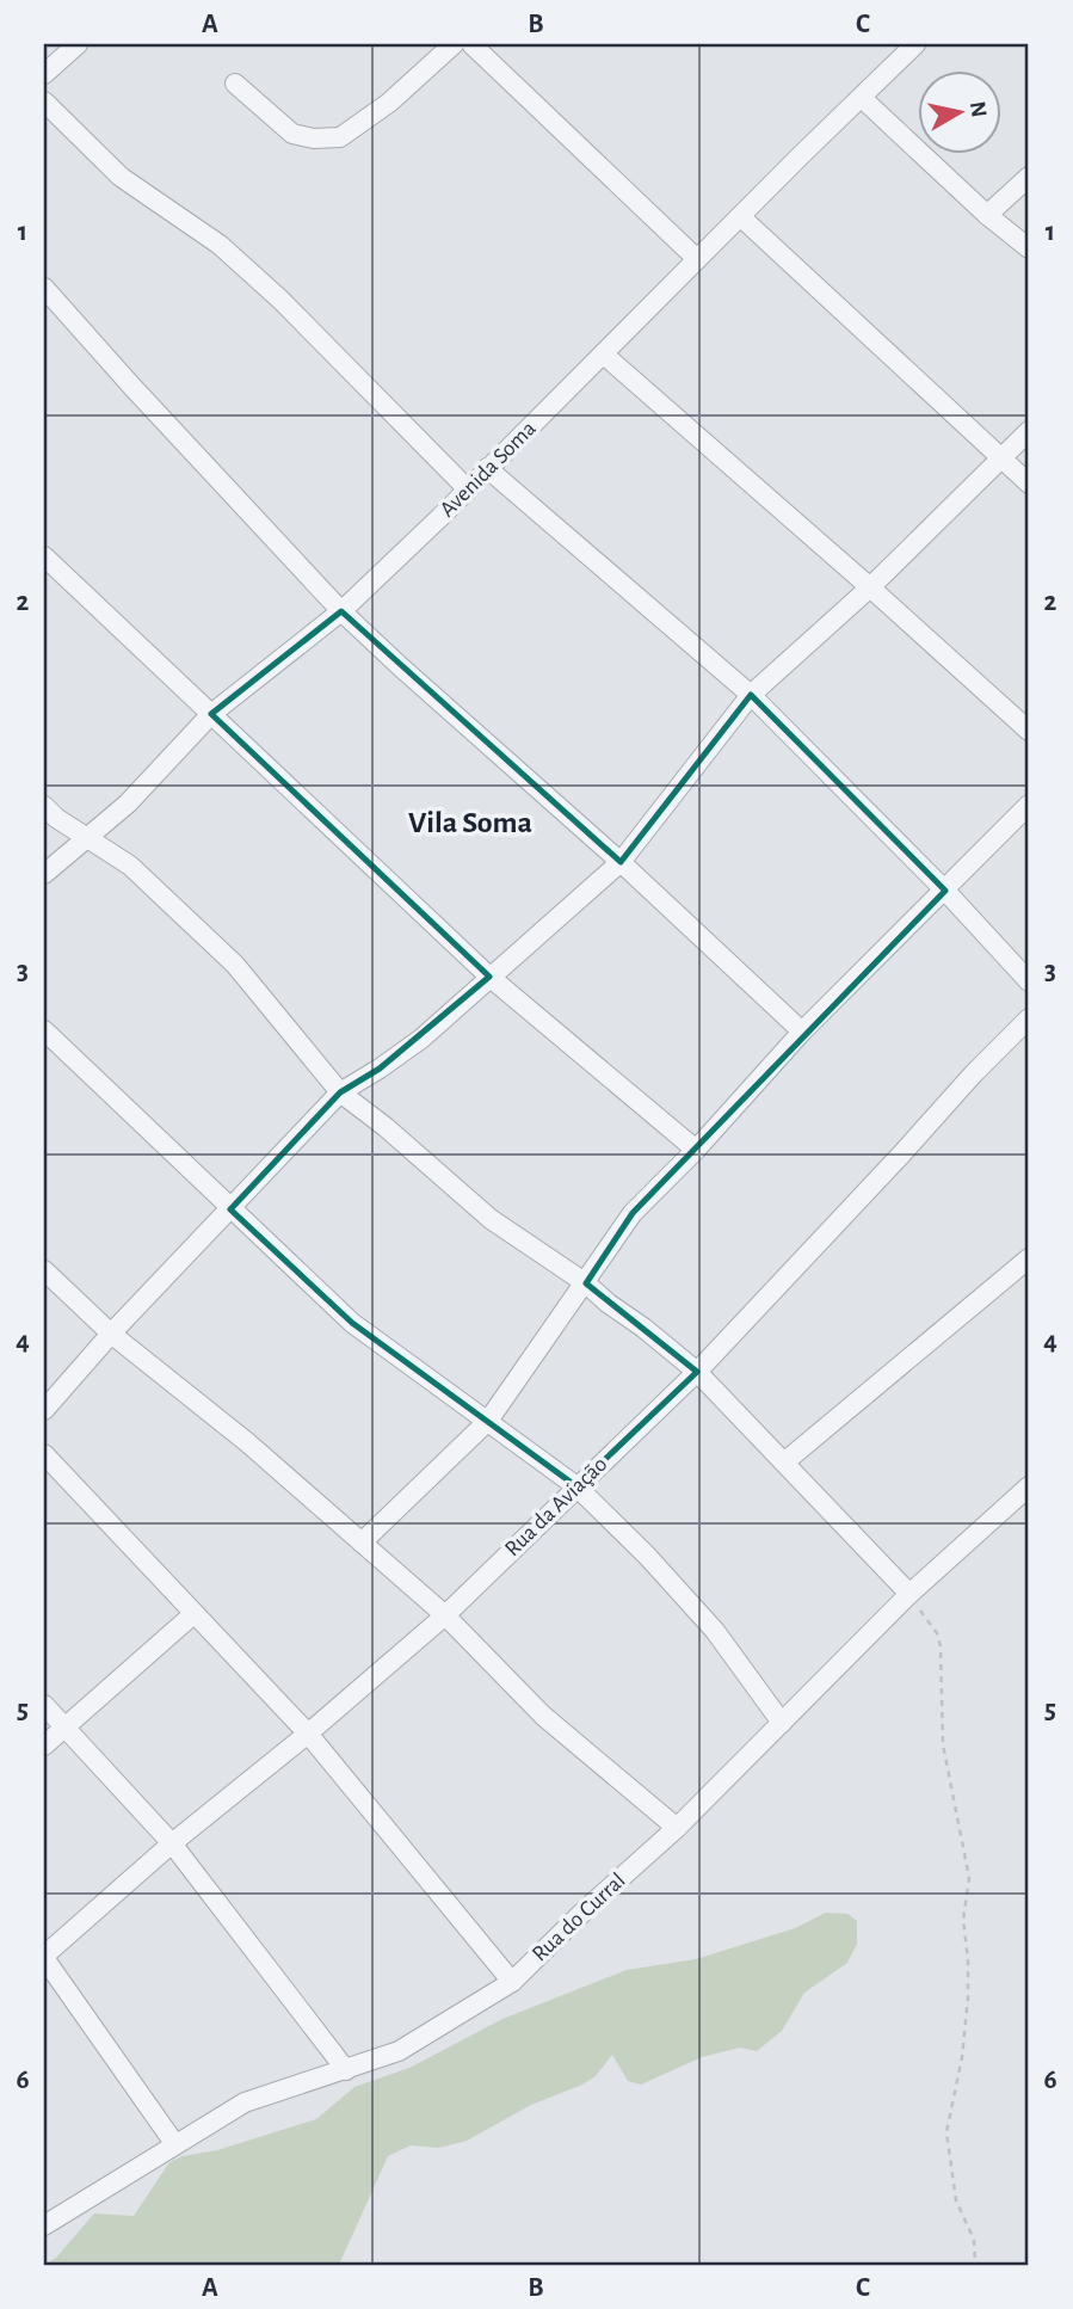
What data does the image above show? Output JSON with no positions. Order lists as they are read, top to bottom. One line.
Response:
{"streets":{"street":["Avenida Soma","Rua da Aviação","Rua do Curral"]},"districts":["Vila Soma"],"north":"right","grid":{"columns":["A","B","C"],"rows":["1","2","3","4","5","6"]}}
